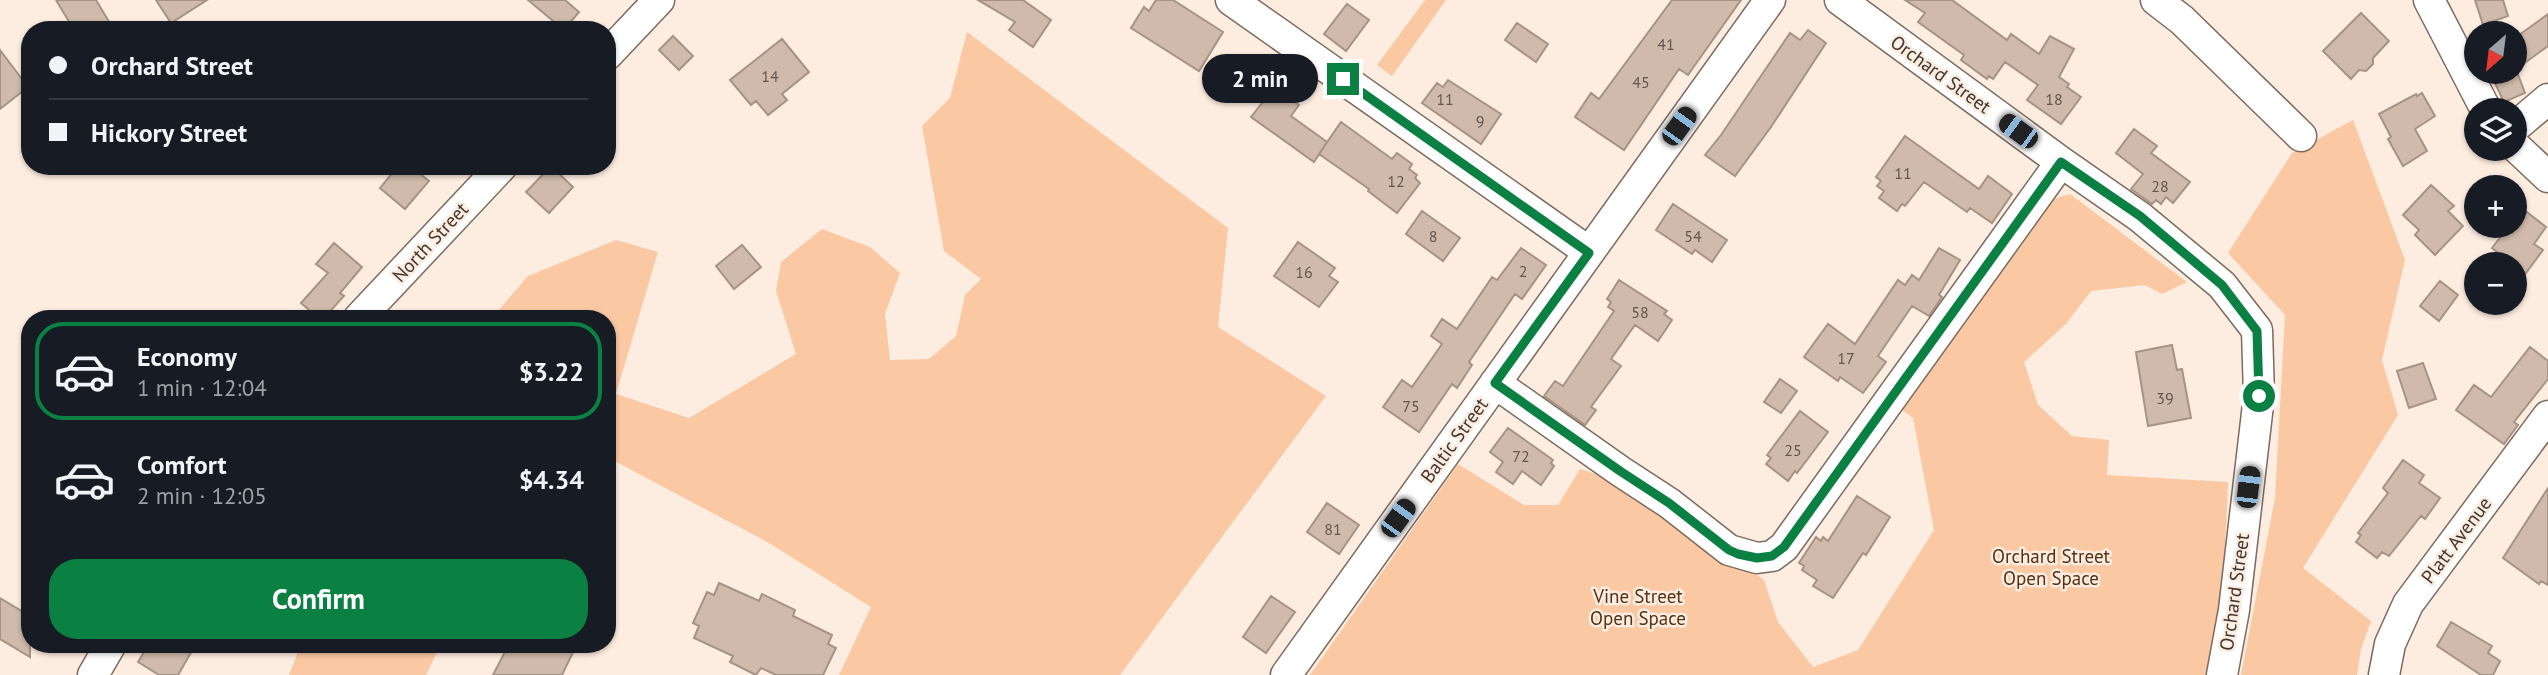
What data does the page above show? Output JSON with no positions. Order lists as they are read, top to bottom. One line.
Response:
{"streets":{"street":["Orchard Street","North Street","Baltic Street","Platt Avenue"]},"parks":["Orchard Street Open Space","Vine Street Open Space"],"house_numbers":["41","14","45","11","18","9","11","12","28","8","54","2","16","58","17","39","75","25","72","81"],"north":"bottom left","page":{"map_buttons":["+","−"],"banner":["Orchard Street","Hickory Street"],"bubble":"2 min","list":[{"name":"Economy","note":"1 min · 12:04","value":"$3.22"},{"name":"Comfort","note":"2 min · 12:05","value":"$4.34"}],"buttons":"Confirm"}}
